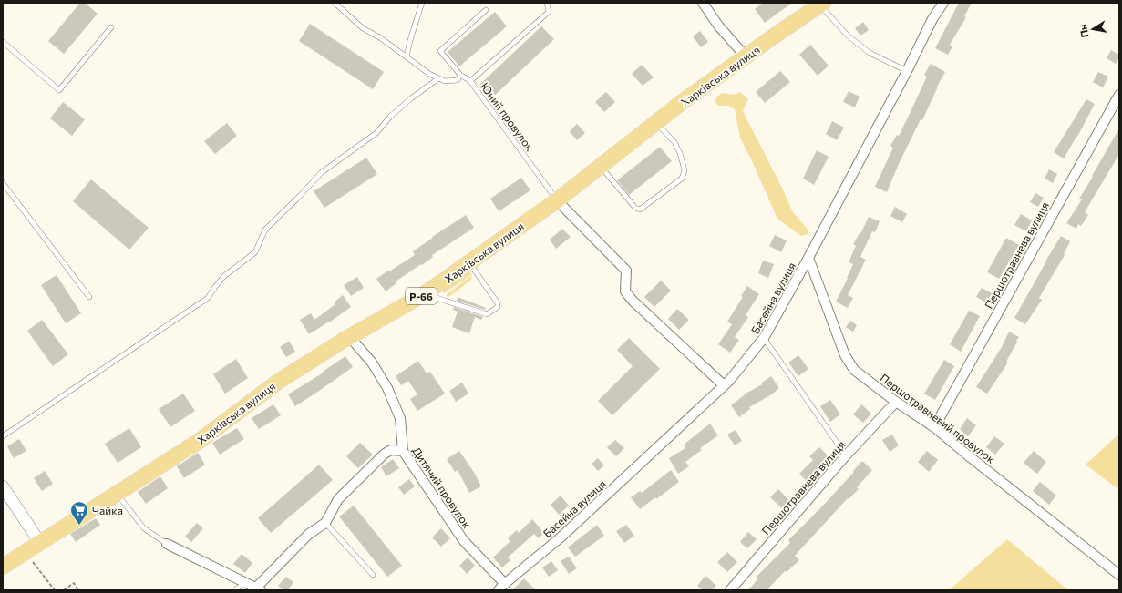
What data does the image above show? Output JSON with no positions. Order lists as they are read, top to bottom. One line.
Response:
{"streets":{"main road":["Харківська вулиця","Р-66"],"street":["Першотравнева вулиця","Басейна вулиця","Першотравневий провулок","Дитячий провулок"],"lane":["Юний провулок"]},"crossings":[["Харківська вулиця","Юний провулок"],["Харківська вулиця","Дитячий провулок"],["Першотравнева вулиця","Першотравневий провулок"],["Басейна вулиця","Першотравневий провулок"],["Басейна вулиця","Дитячий провулок"]],"places":{"supermarket":["Чайка"]},"north":"left"}
